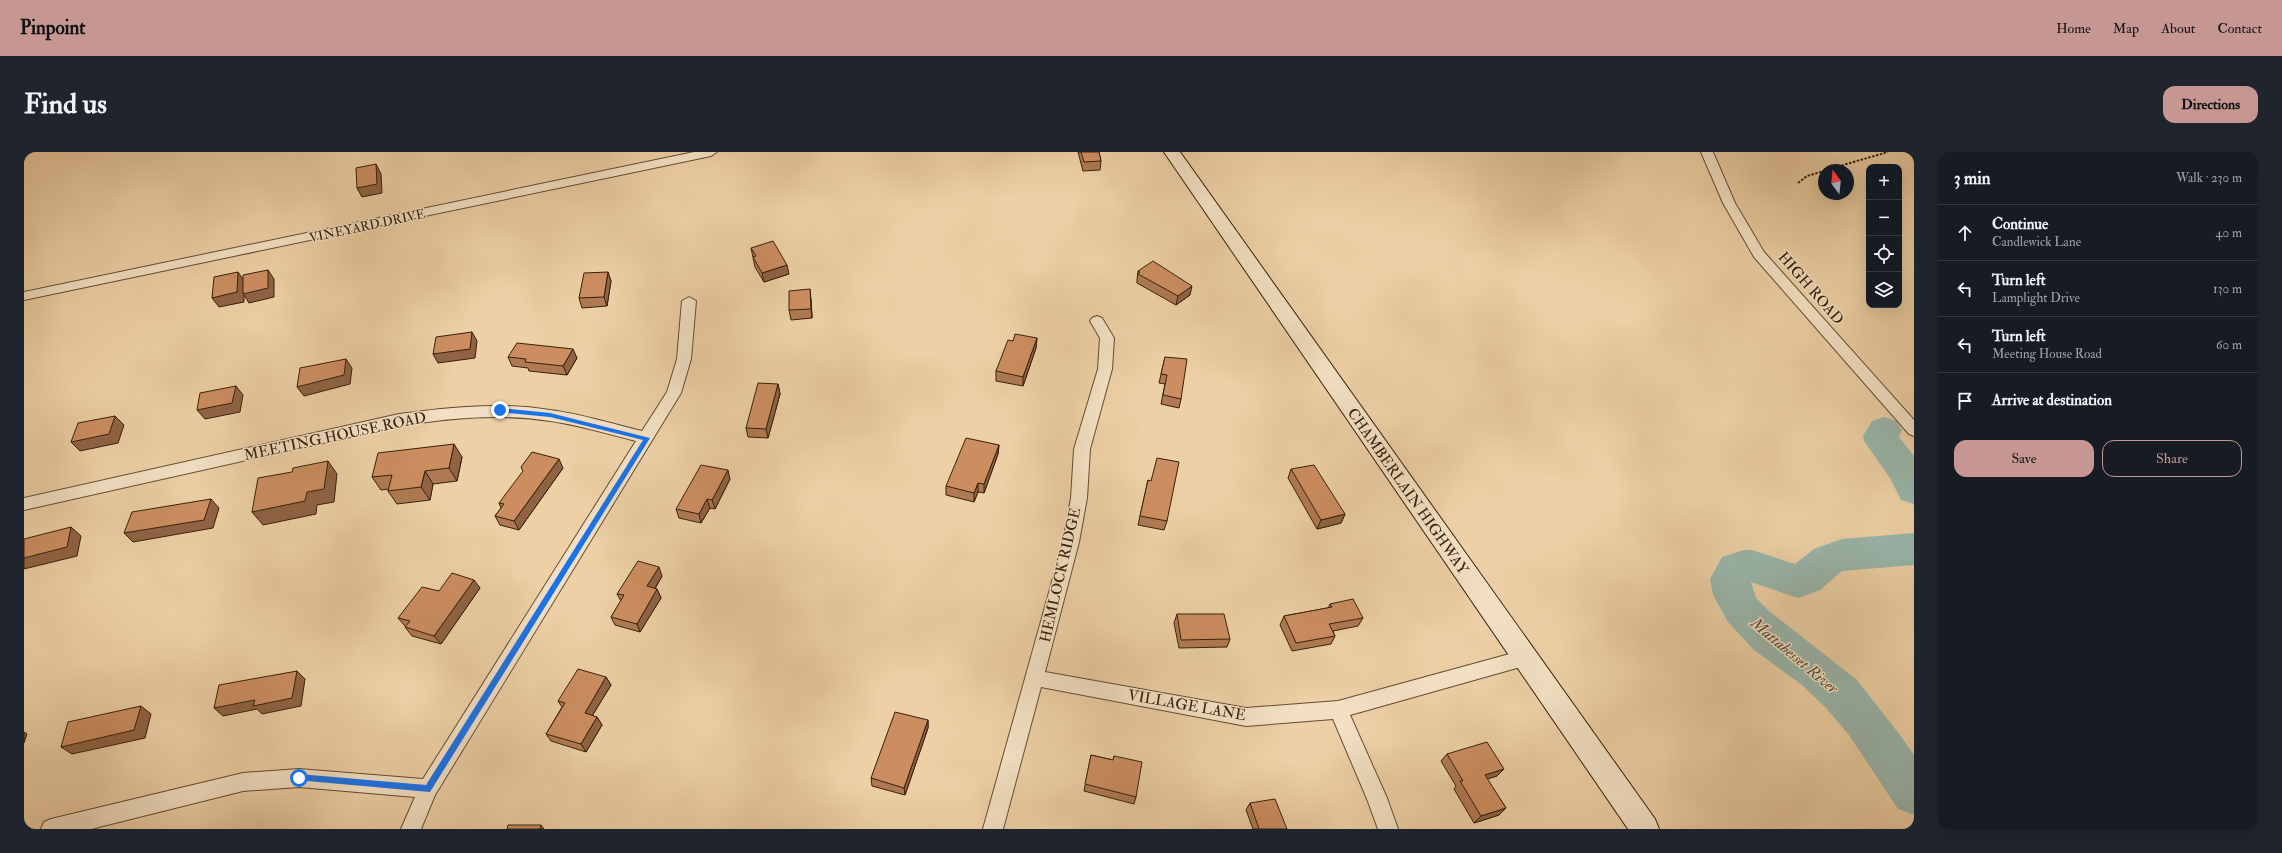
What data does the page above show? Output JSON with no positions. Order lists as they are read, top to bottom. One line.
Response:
{"streets":{"main road":["CHAMBERLAIN HIGHWAY"],"street":["VINEYARD DRIVE","HIGH ROAD","MEETING HOUSE ROAD","HEMLOCK RIDGE","VILLAGE LANE"]},"crossings":[["CHAMBERLAIN HIGHWAY","VILLAGE LANE"],["HEMLOCK RIDGE","VILLAGE LANE"]],"water":["Mattabesset River"],"north":"top","page":{"header":"Pinpoint","nav":["Home","Map","About","Contact"],"buttons":["Directions",["Save","Share"]],"title":"Find us","heading":["3 min","Walk · 230 m"],"map_buttons":["+","−"],"list":[["Continue","Candlewick Lane","40 m"],["Turn left","Lamplight Drive","130 m"],["Turn left","Meeting House Road","60 m"],"Arrive at destination"]}}
